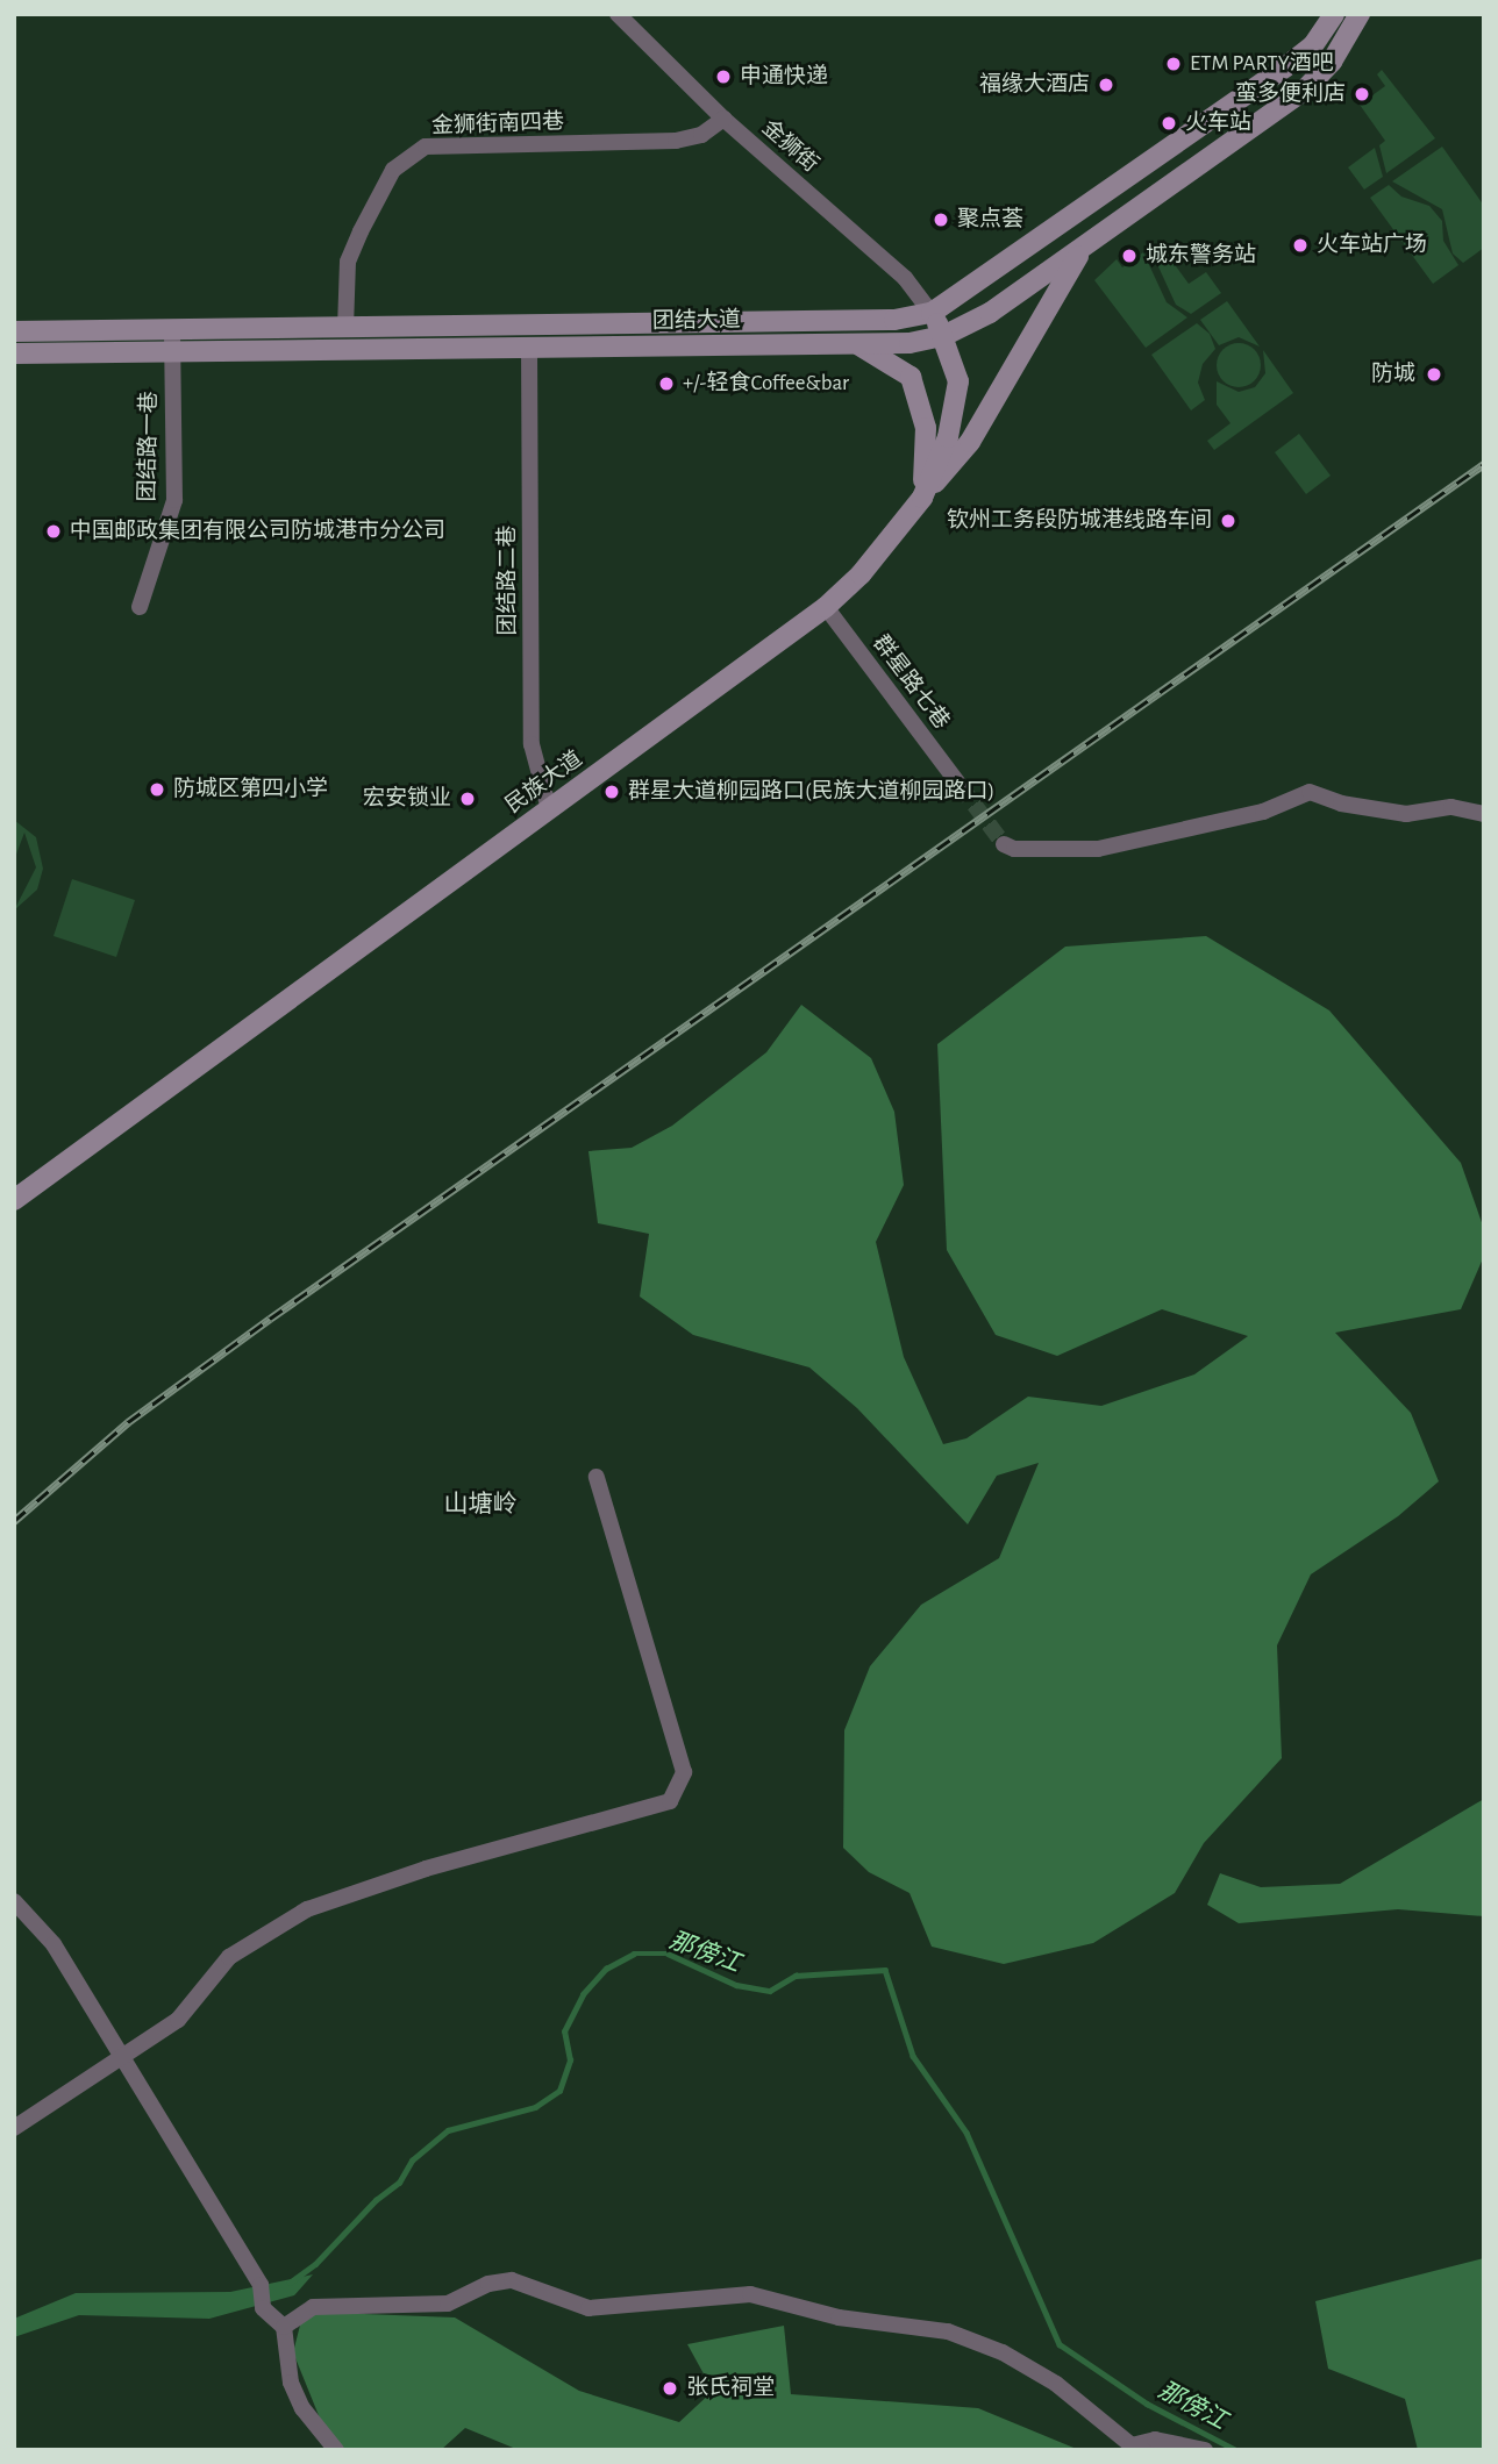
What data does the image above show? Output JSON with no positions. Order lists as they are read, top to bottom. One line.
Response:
{"streets":{"main road":["团结大道","民族大道"],"street":["金狮街南四巷","金狮街","团结路一巷","团结路二巷","群星路七巷"]},"crossings":[["金狮街南四巷","金狮街"],["金狮街南四巷","团结大道"],["金狮街","团结大道"],["金狮街","民族大道"],["团结大道","团结路一巷"],["团结大道","团结路二巷"],["团结大道","民族大道"],["团结路二巷","民族大道"],["群星路七巷","民族大道"]],"districts":["山塘岭"],"water":["那傍江"],"places":["ETM PARTY酒吧","申通快递","福缘大酒店","蛮多便利店","火车站","聚点荟","火车站广场","城东警务站","防城","+/-轻食Coffee&bar","钦州工务段防城港线路车间","中国邮政集团有限公司防城港市分公司","防城区第四小学","群星大道柳园路口(民族大道柳园路口)","宏安锁业","张氏祠堂"]}
